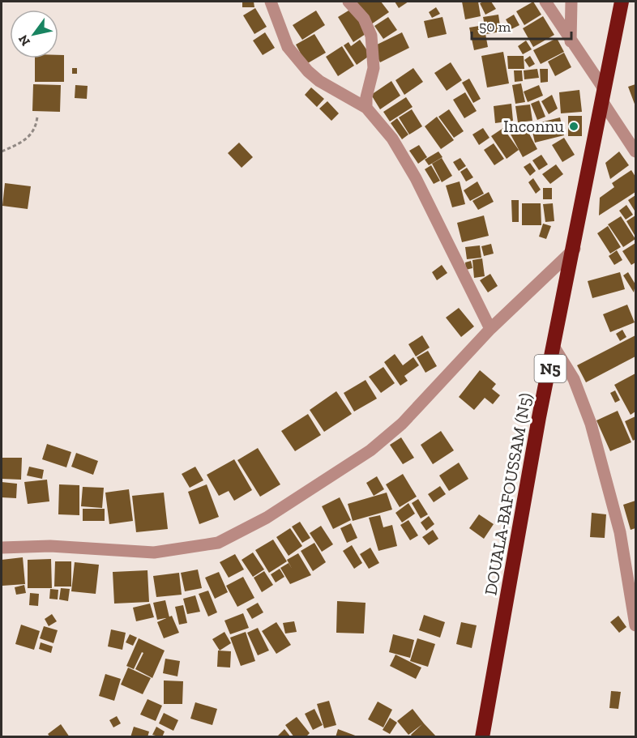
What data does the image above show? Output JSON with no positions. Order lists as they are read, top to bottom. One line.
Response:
{"streets":{"highway":["N5","DOUALA-BAFOUSSAM (N5)"]},"places":["Inconnu"],"scale_bar":"50 m","north":"bottom left"}
